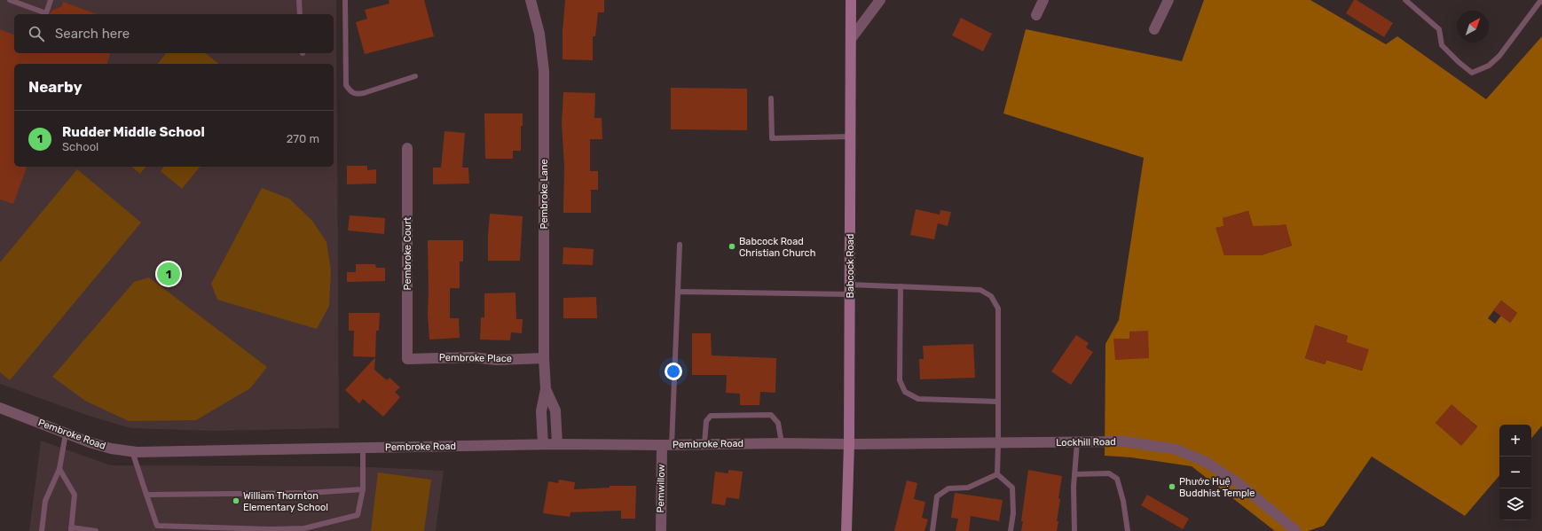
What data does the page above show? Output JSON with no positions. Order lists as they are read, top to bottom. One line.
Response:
{"streets":{"main road":["Babcock Road"],"street":["Pembroke Lane","Pembroke Court","Pembroke Place","Pembroke Road","Lockhill Road","Pemwillow"]},"crossings":[["Pembroke Lane","Pembroke Place"],["Pembroke Lane","Pembroke Road"],["Pembroke Court","Pembroke Place"],["Babcock Road","Pembroke Road"],["Babcock Road","Lockhill Road"],["Pembroke Road","Lockhill Road"],["Pembroke Road","Pemwillow"]],"places":["Babcock Road Christian Church","Phước Huệ Buddhist Temple","William Thornton Elementary School"],"north":"top right","page":{"search":"Search here","heading":"Nearby","list":[{"mark":"1","name":"Rudder Middle School","note":"School","value":"270 m"}],"pins":"1","map_buttons":["+","−"]}}
